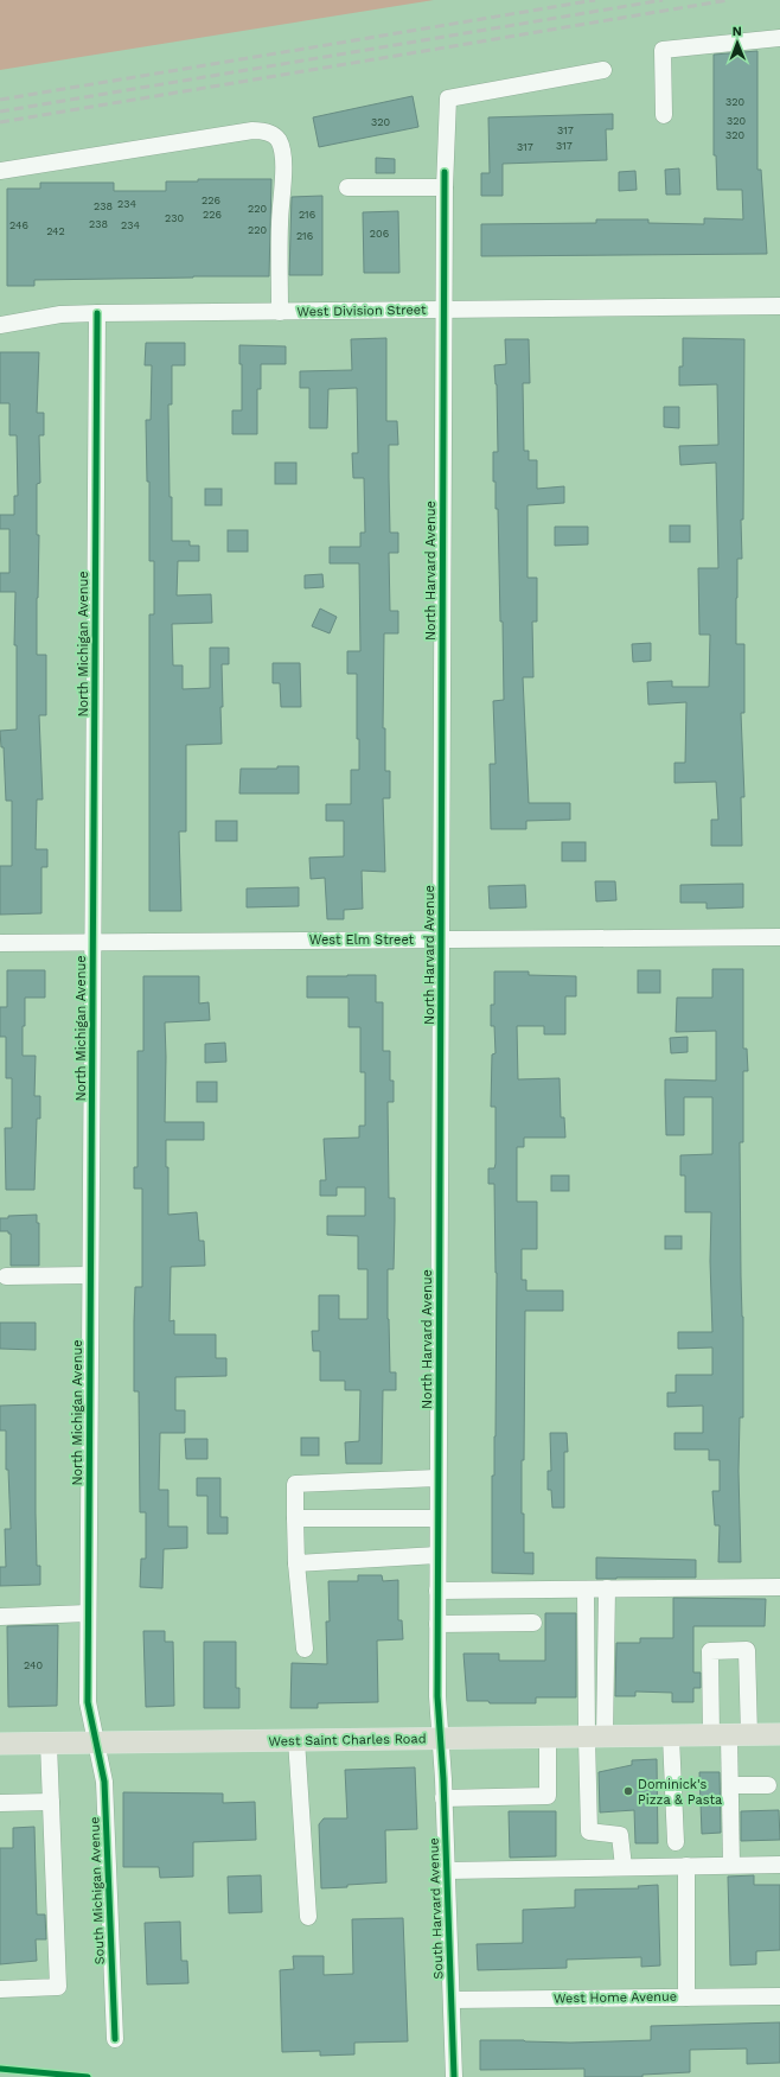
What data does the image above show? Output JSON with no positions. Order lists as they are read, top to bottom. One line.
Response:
{"streets":{"main road":["West Saint Charles Road"],"street":["West Division Street","North Harvard Avenue","North Michigan Avenue","West Elm Street","South Michigan Avenue","South Harvard Avenue","West Home Avenue"]},"crossings":[["West Division Street","North Harvard Avenue"],["West Division Street","North Michigan Avenue"],["North Harvard Avenue","West Elm Street"],["North Harvard Avenue","West Saint Charles Road"],["North Harvard Avenue","South Harvard Avenue"],["North Michigan Avenue","West Elm Street"],["North Michigan Avenue","West Saint Charles Road"],["North Michigan Avenue","South Michigan Avenue"],["West Saint Charles Road","South Michigan Avenue"],["West Saint Charles Road","South Harvard Avenue"],["South Harvard Avenue","West Home Avenue"]],"places":["Dominick's Pizza & Pasta"],"house_numbers":["320","320","320","317","320","317","317","226","234","238","220","226","216","230","238","246","234","220","242","206","216","240"],"north":"top"}
